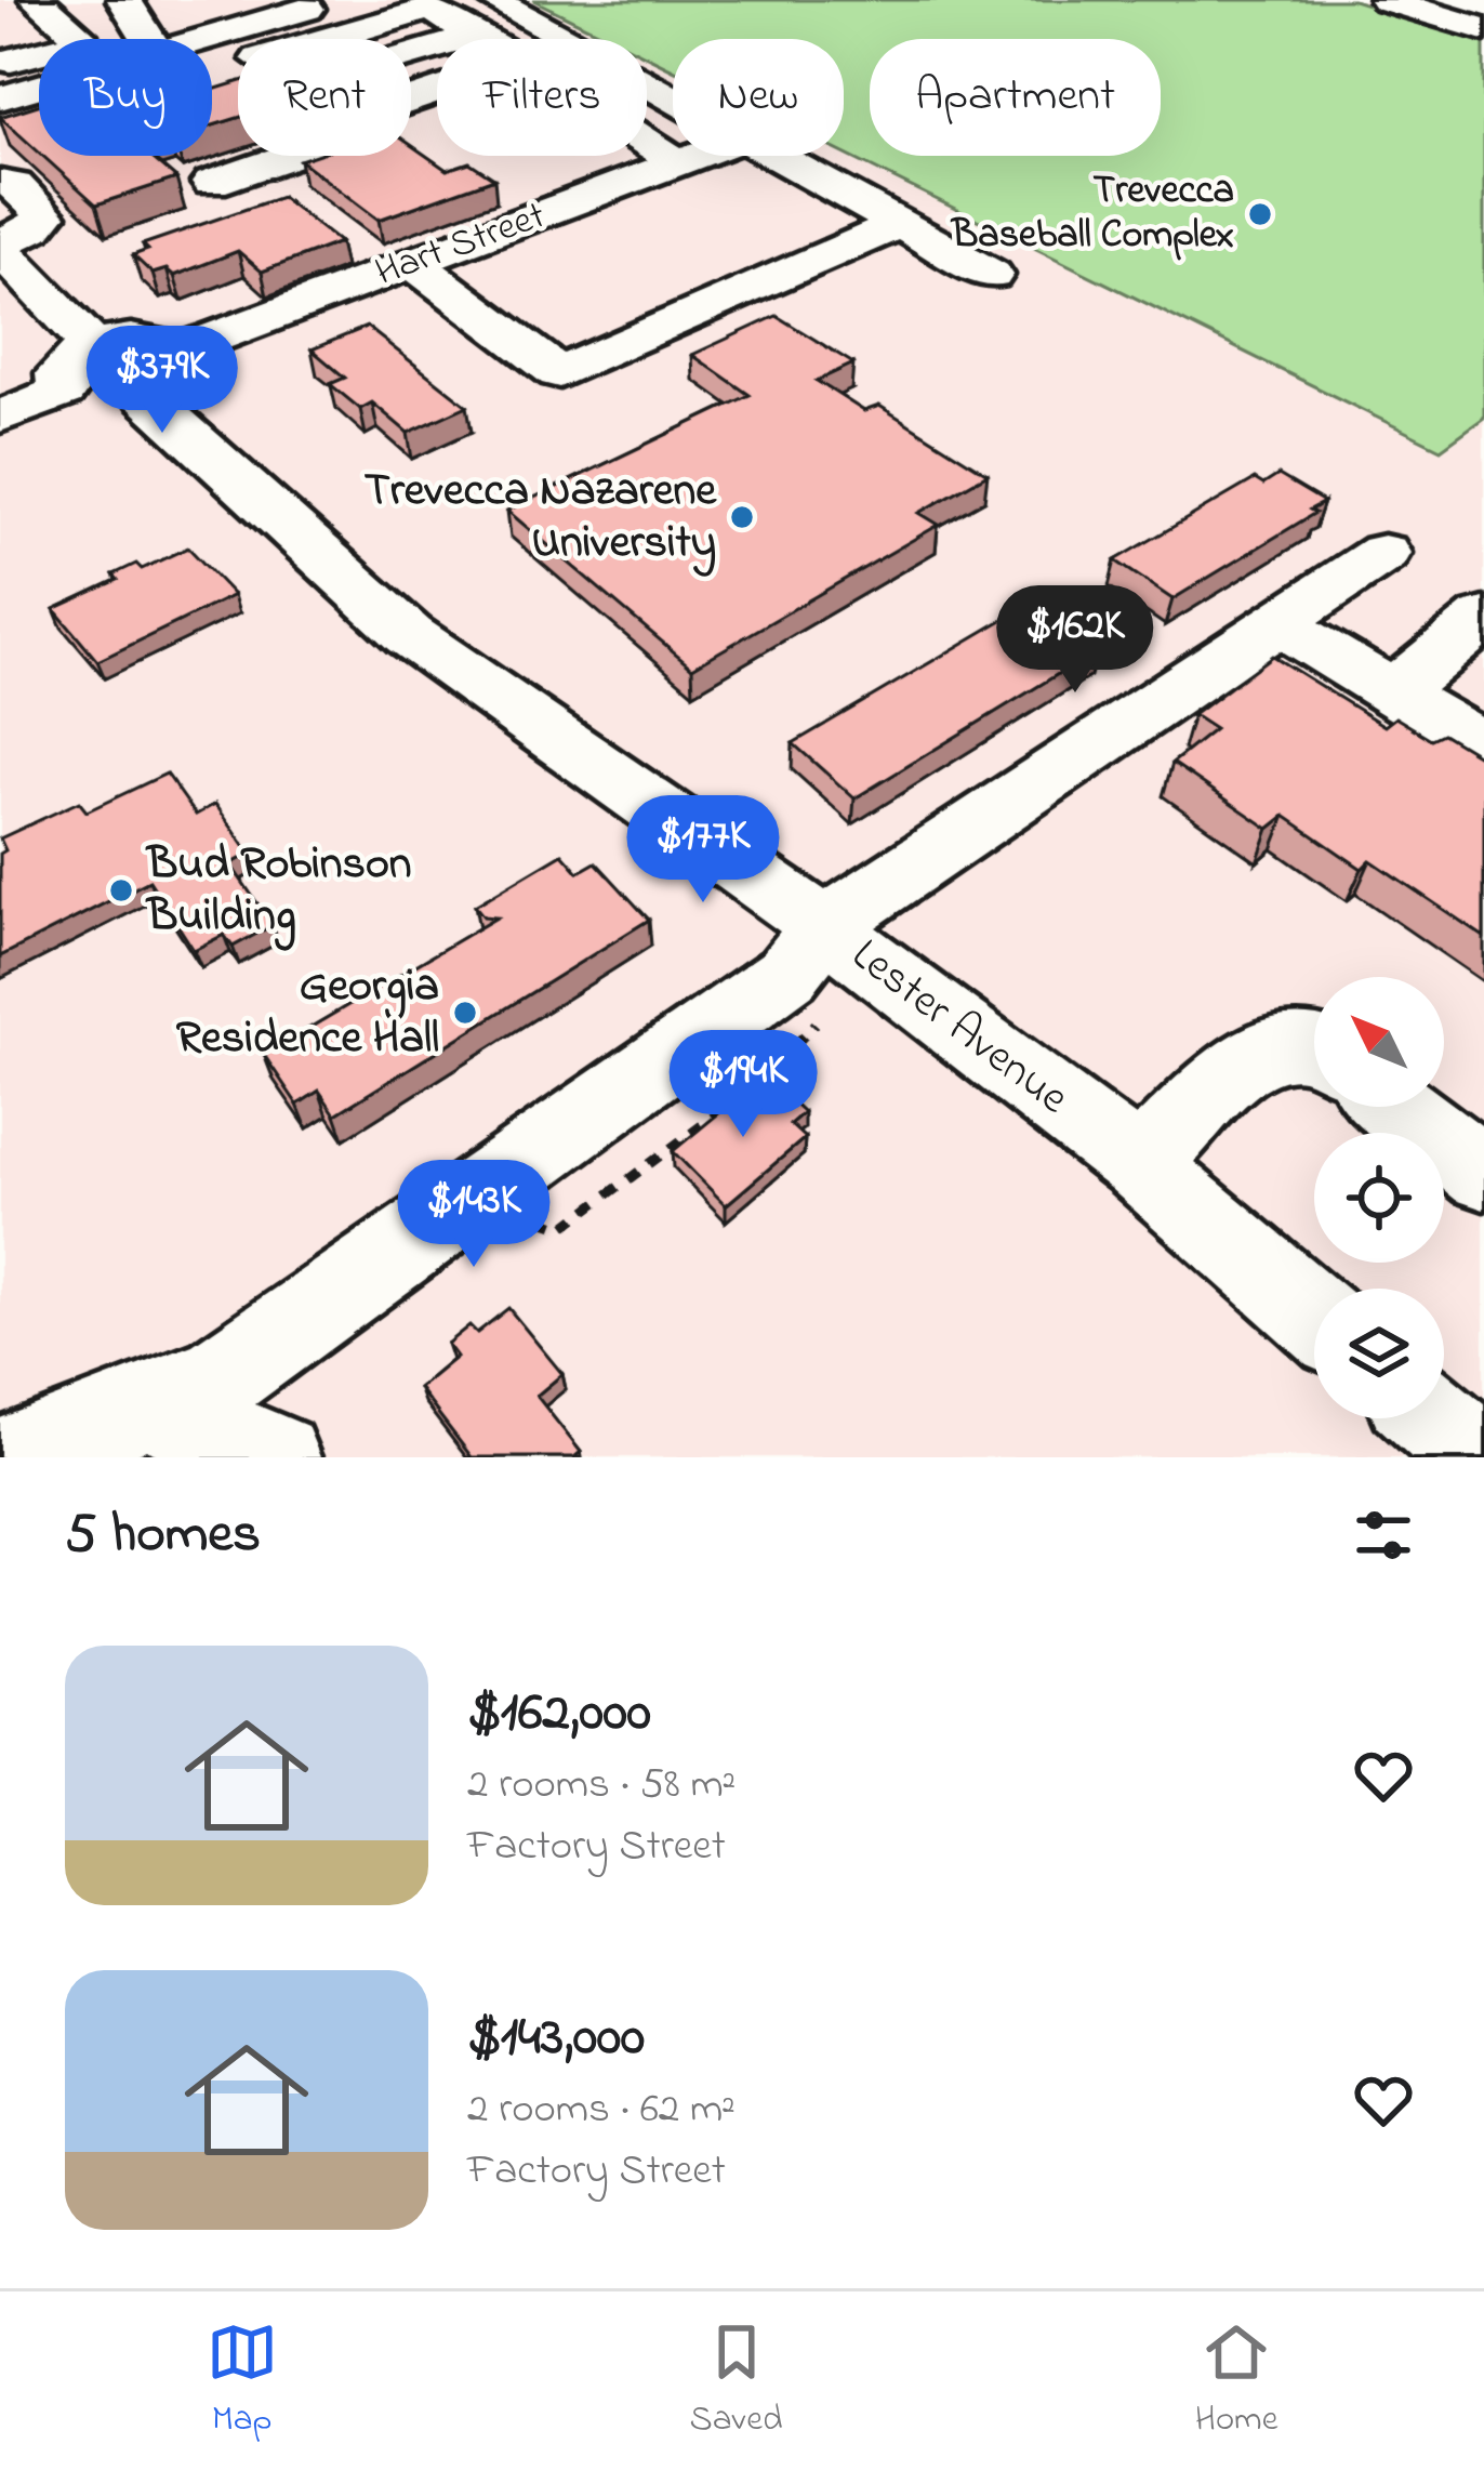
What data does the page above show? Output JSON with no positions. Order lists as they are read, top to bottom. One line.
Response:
{"streets":{"street":["Hart Street","Lester Avenue"]},"crossings":[["Hart Street","Lester Avenue"]],"places":["Trevecca Baseball Complex","Trevecca Nazarene University","Bud Robinson Building","Georgia Residence Hall"],"north":"top left","page":{"chip":["Buy","Rent","Filters","New","Apartment"],"price":["$379K","$162K","$177K","$194K","$143K"],"heading":"5 homes","list":[{"name":"$162,000","note":"2 rooms · 58 m² · Factory Street"},{"name":"$143,000","note":"2 rooms · 62 m² · Factory Street"}],"tabs":["Map","Saved","Home"]}}
